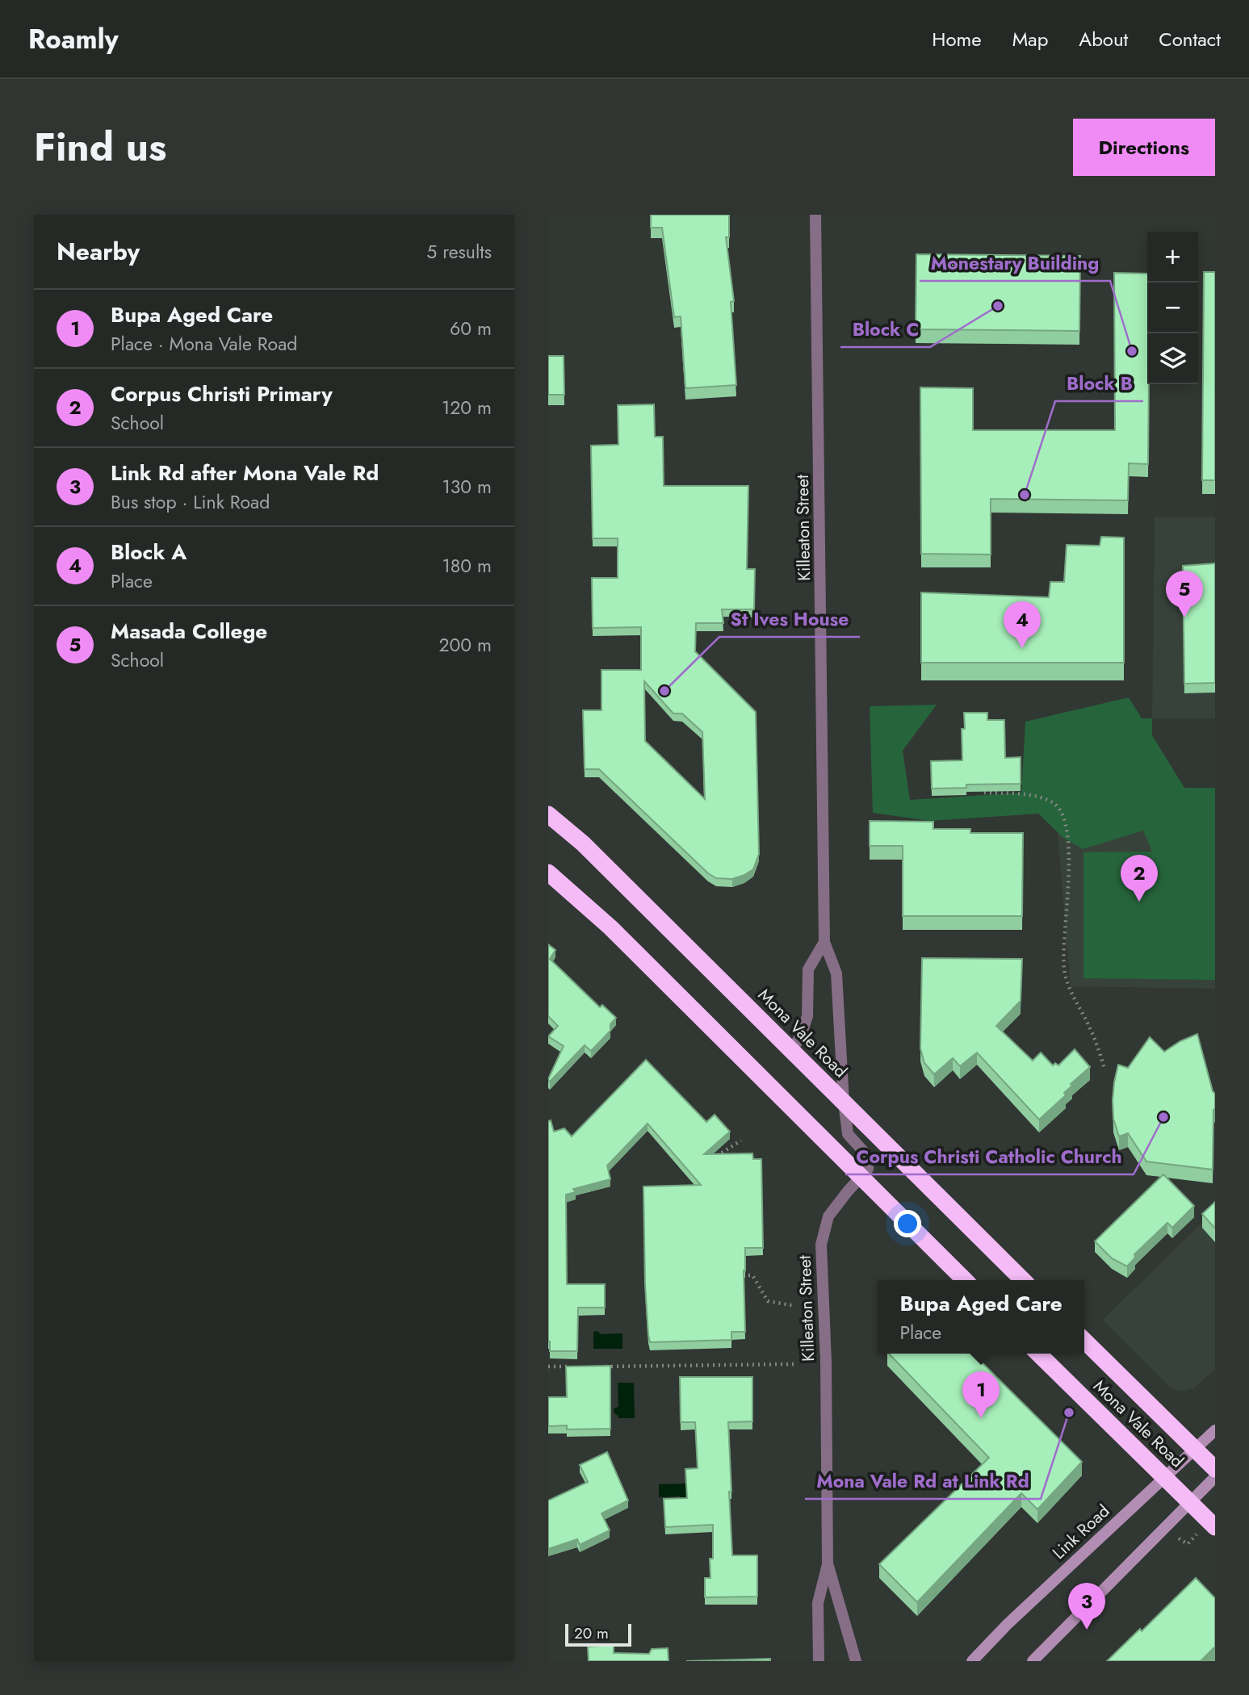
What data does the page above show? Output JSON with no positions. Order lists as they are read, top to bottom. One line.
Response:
{"streets":{"highway":["Mona Vale Road"],"main road":["Link Road"],"street":["Killeaton Street"]},"crossings":[["Killeaton Street","Mona Vale Road"],["Mona Vale Road","Link Road"]],"places":["Block C","Monestary Building","Block B","St Ives House","Corpus Christi Catholic Church","Mona Vale Rd at Link Rd"],"scale_bar":"20 m","page":{"header":"Roamly","nav":["Home","Map","About","Contact"],"title":"Find us","buttons":"Directions","heading":["Nearby","5 results"],"map_buttons":["+","−"],"list":[{"mark":"1","name":"Bupa Aged Care","note":"Place · Mona Vale Road","value":"60 m"},{"mark":"2","name":"Corpus Christi Primary","note":"School","value":"120 m"},{"mark":"3","name":"Link Rd after Mona Vale Rd","note":"Bus stop · Link Road","value":"130 m"},{"mark":"4","name":"Block A","note":"Place","value":"180 m"},{"mark":"5","name":"Masada College","note":"School","value":"200 m"}],"pins":["5","4","2","1","3"],"popup":["Bupa Aged Care","Place"],"scale":"20 m"}}
